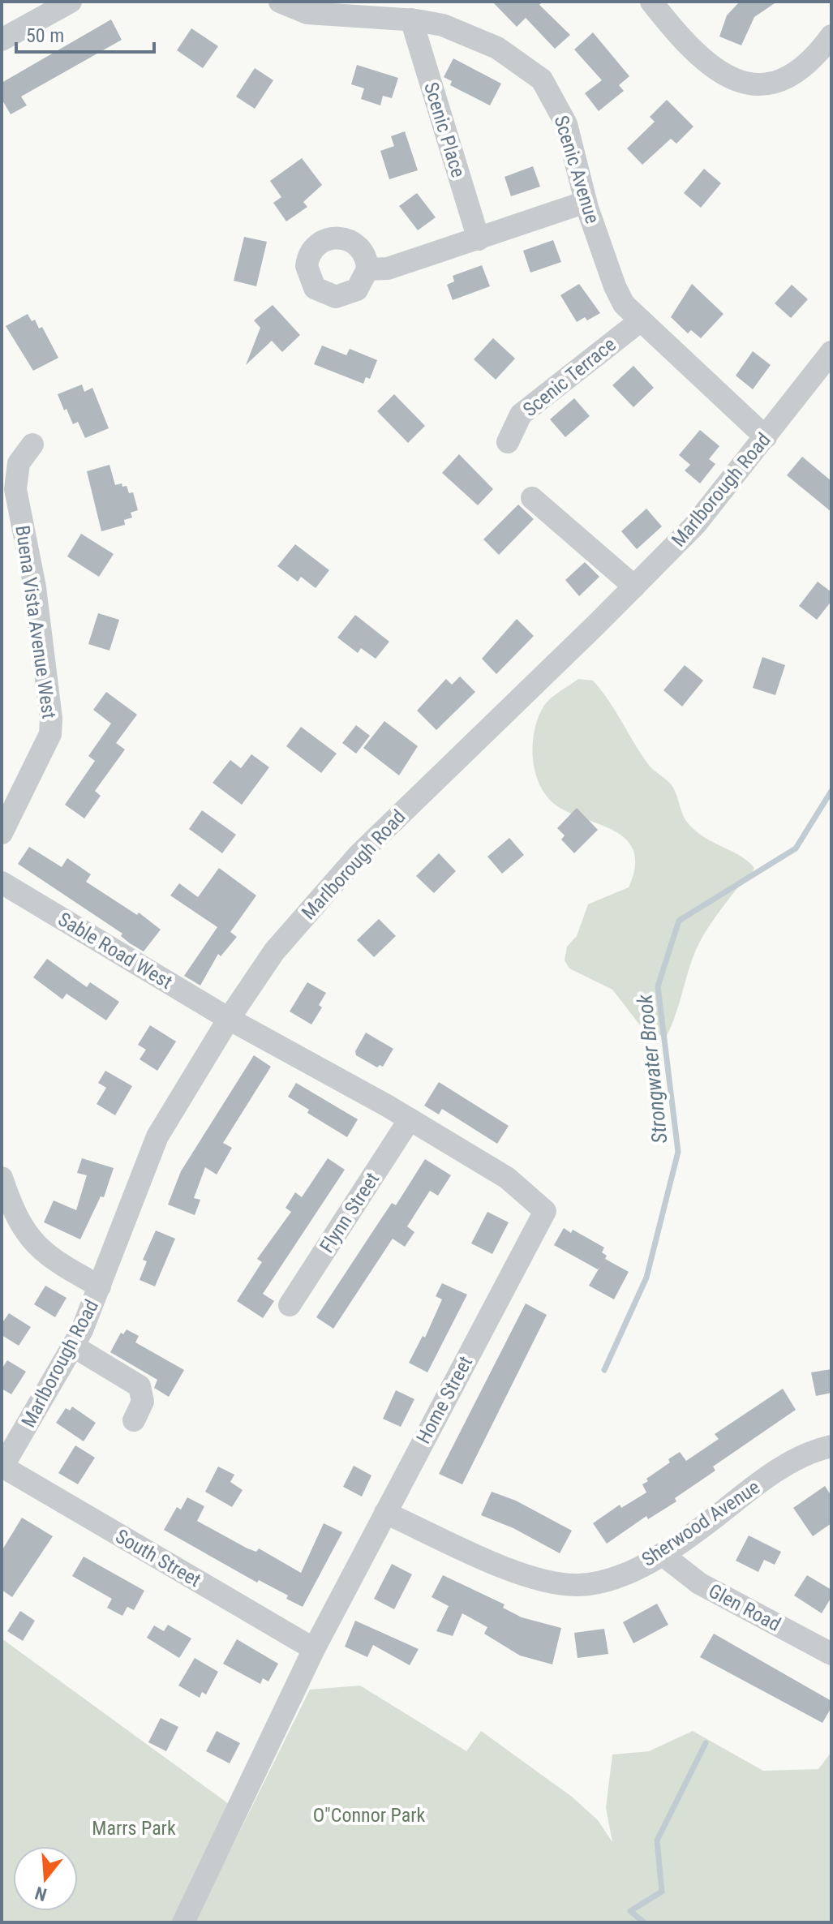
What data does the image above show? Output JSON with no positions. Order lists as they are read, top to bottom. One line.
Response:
{"streets":{"street":["Scenic Place","Scenic Avenue","Scenic Terrace","Marlborough Road","Buena Vista Avenue West","Sable Road West","Flynn Street","Home Street","Sherwood Avenue","South Street","Glen Road"]},"crossings":[["Scenic Place","Scenic Avenue"],["Scenic Avenue","Scenic Terrace"],["Scenic Avenue","Marlborough Road"],["Marlborough Road","Sable Road West"],["Marlborough Road","Home Street"],["Marlborough Road","South Street"],["Sable Road West","Home Street"],["Flynn Street","Home Street"],["Home Street","Sherwood Avenue"],["Home Street","South Street"],["Sherwood Avenue","Glen Road"]],"water":["Strongwater Brook"],"parks":["O\"Connor Park","Marrs Park"],"scale_bar":"50 m","north":"bottom"}
